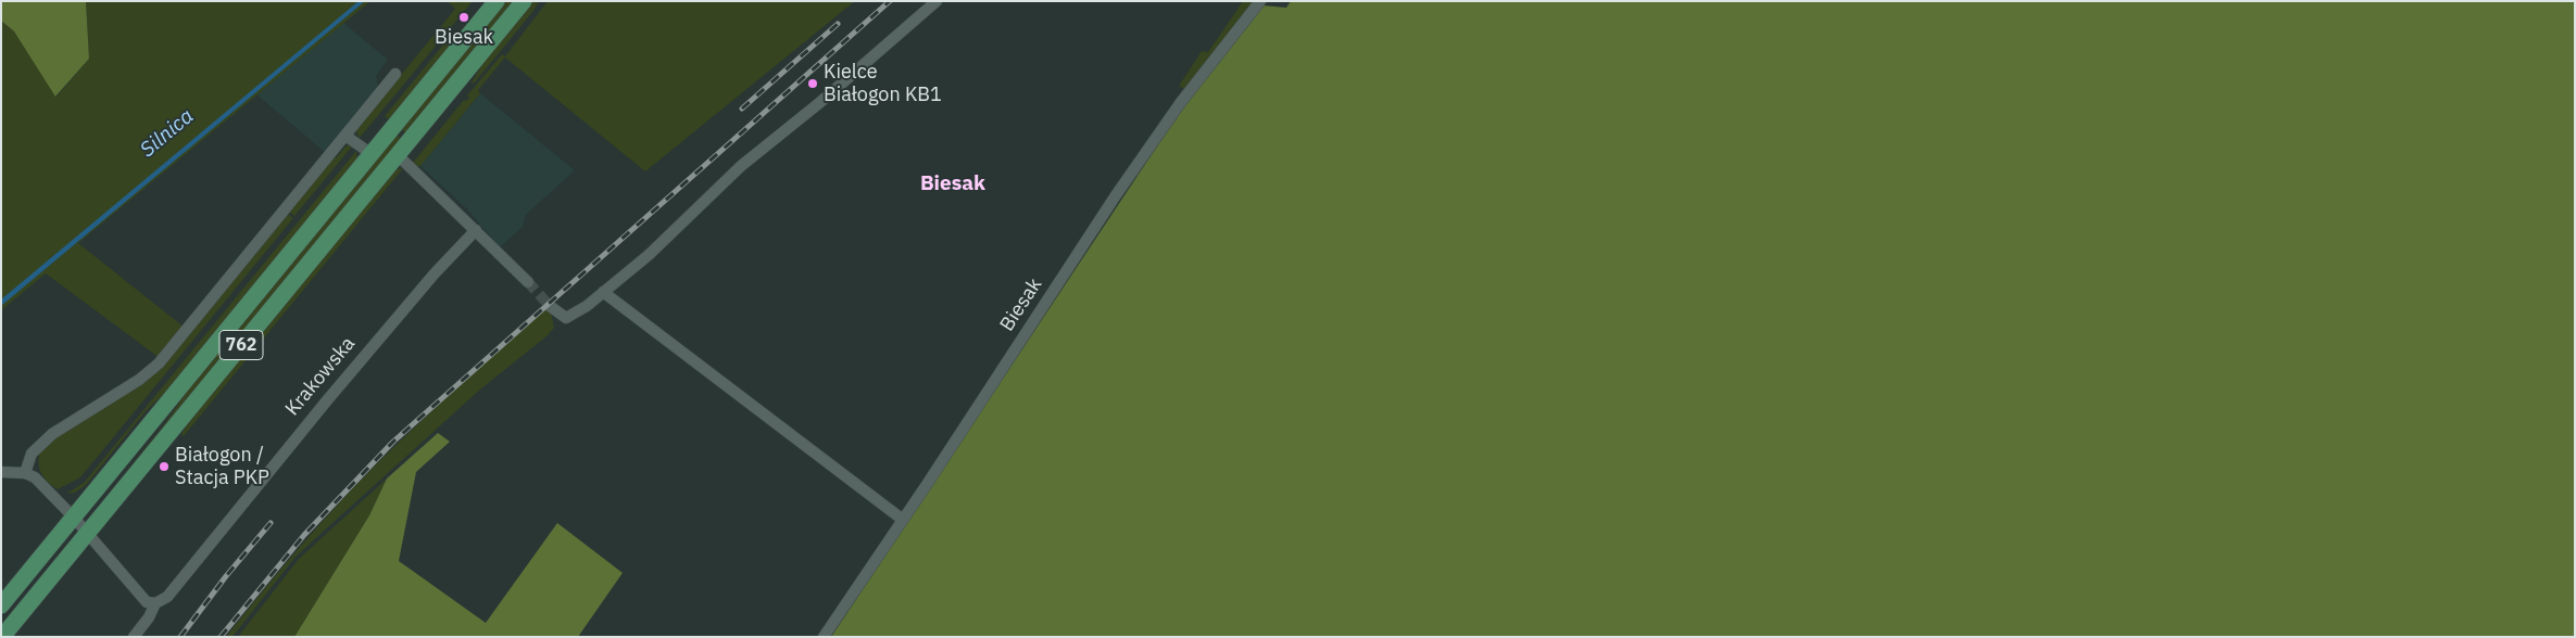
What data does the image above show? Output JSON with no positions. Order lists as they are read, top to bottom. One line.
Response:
{"streets":{"main road":["762"],"street":["Biesak","Krakowska"]},"districts":["Biesak"],"water":["Silnica"],"places":["Biesak","Kielce Białogon KB1","Białogon / Stacja PKP"]}
